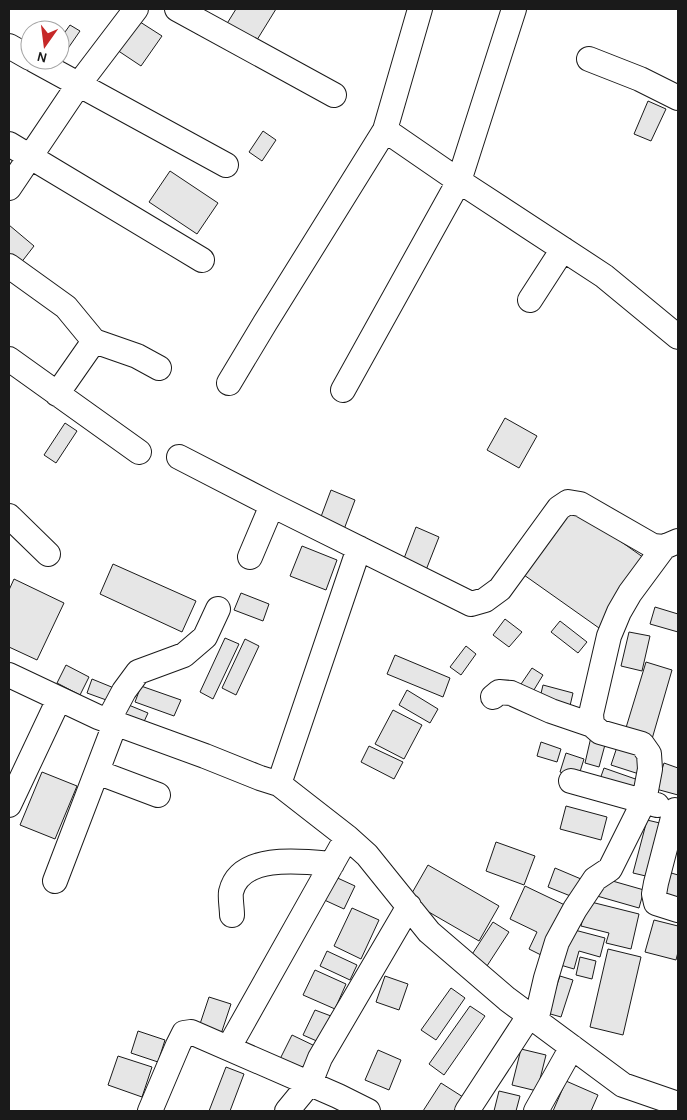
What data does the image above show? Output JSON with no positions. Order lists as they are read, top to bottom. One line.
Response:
{"north":"bottom"}
